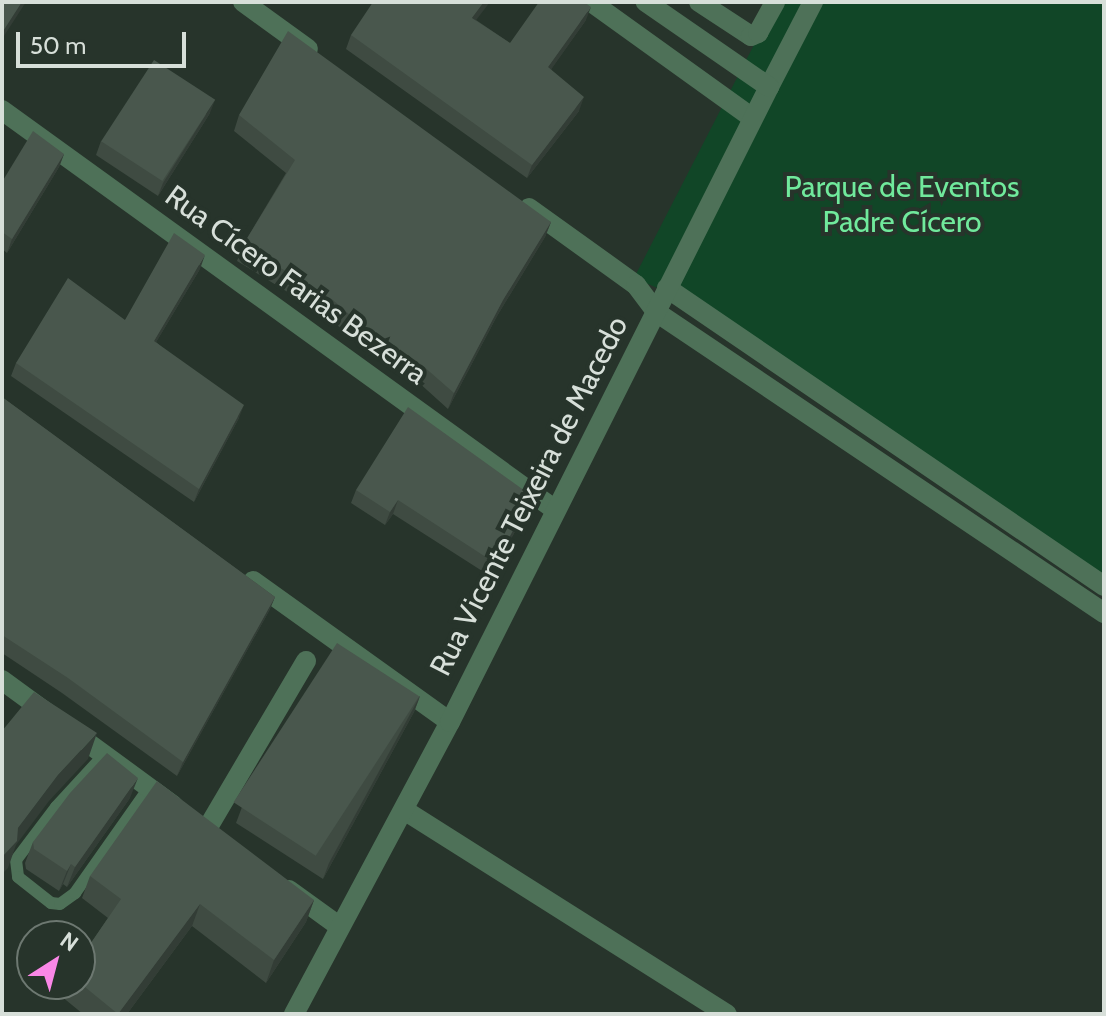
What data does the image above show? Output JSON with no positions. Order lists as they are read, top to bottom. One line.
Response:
{"streets":{"street":["Rua Cícero Farias Bezerra","Rua Vicente Teixeira de Macedo"]},"crossings":[["Rua Cícero Farias Bezerra","Rua Vicente Teixeira de Macedo"]],"parks":["Parque de Eventos Padre Cícero"],"scale_bar":"50 m","north":"top right"}
